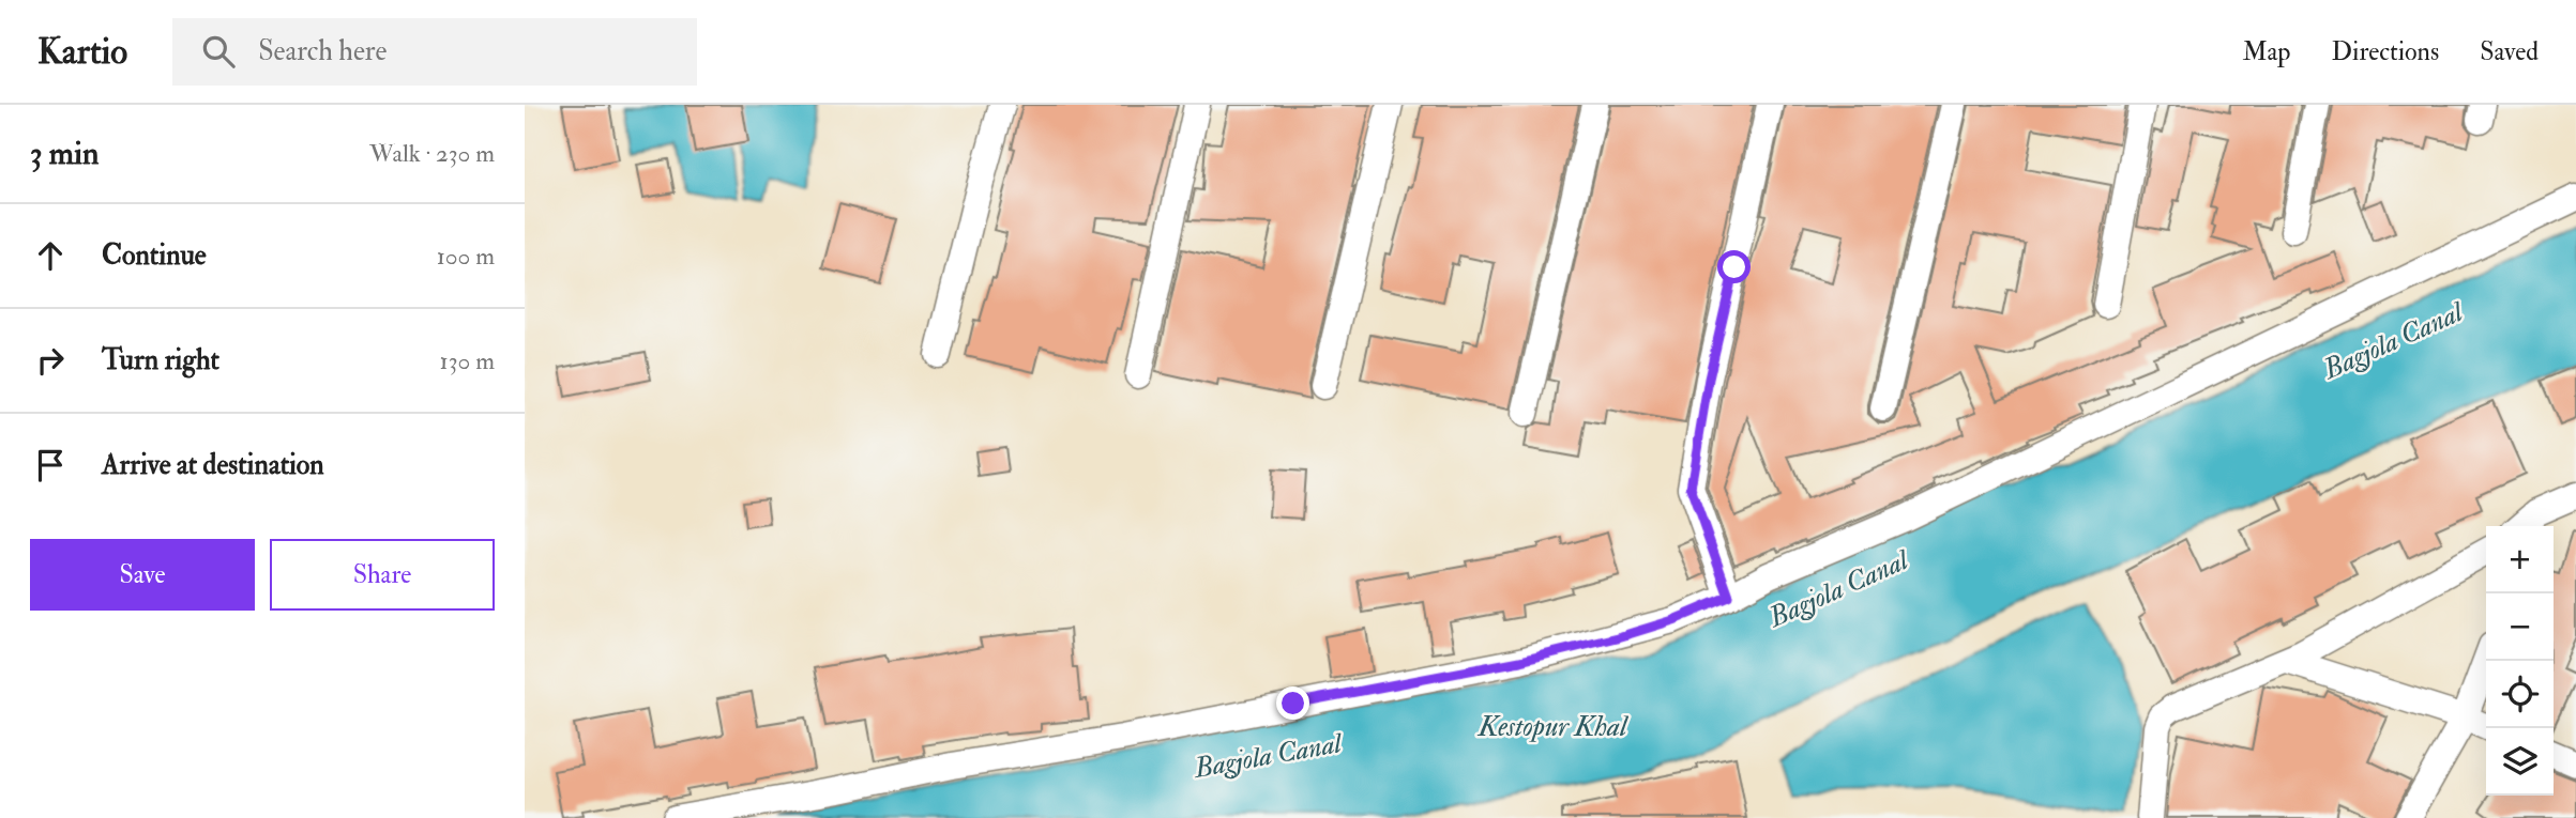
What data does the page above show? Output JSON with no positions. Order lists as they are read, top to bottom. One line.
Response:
{"water":["Bagjola Canal","Kestopur Khal"],"page":{"header":"Kartio","search":"Search here","nav":["Map","Directions","Saved"],"heading":["3 min","Walk · 230 m"],"list":[["Continue","100 m"],["Turn right","130 m"],"Arrive at destination"],"buttons":["Save","Share"],"map_buttons":["+","−"]}}
